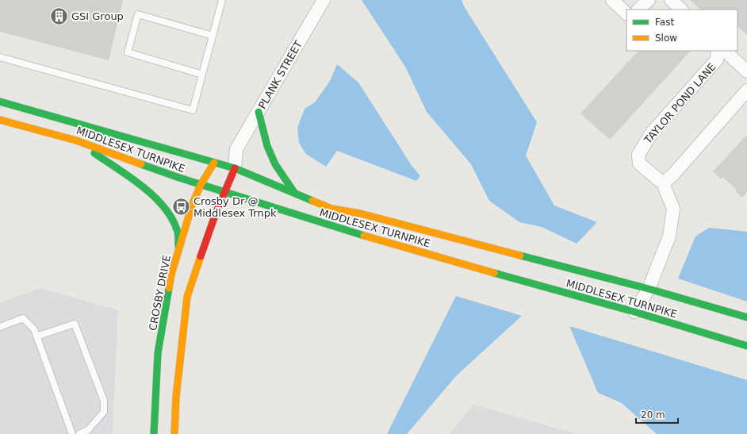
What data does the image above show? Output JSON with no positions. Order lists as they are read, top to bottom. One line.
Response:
{"streets":{"main road":["MIDDLESEX TURNPIKE","CROSBY DRIVE"],"street":["PLANK STREET","TAYLOR POND LANE"]},"crossings":[["PLANK STREET","MIDDLESEX TURNPIKE"],["PLANK STREET","CROSBY DRIVE"],["TAYLOR POND LANE","MIDDLESEX TURNPIKE"],["MIDDLESEX TURNPIKE","CROSBY DRIVE"]],"places":{"building":["GSI Group"],"bus stop":["Crosby Dr @ Middlesex Trnpk"]},"legend":["Fast","Slow"],"scale_bar":"20 m"}
